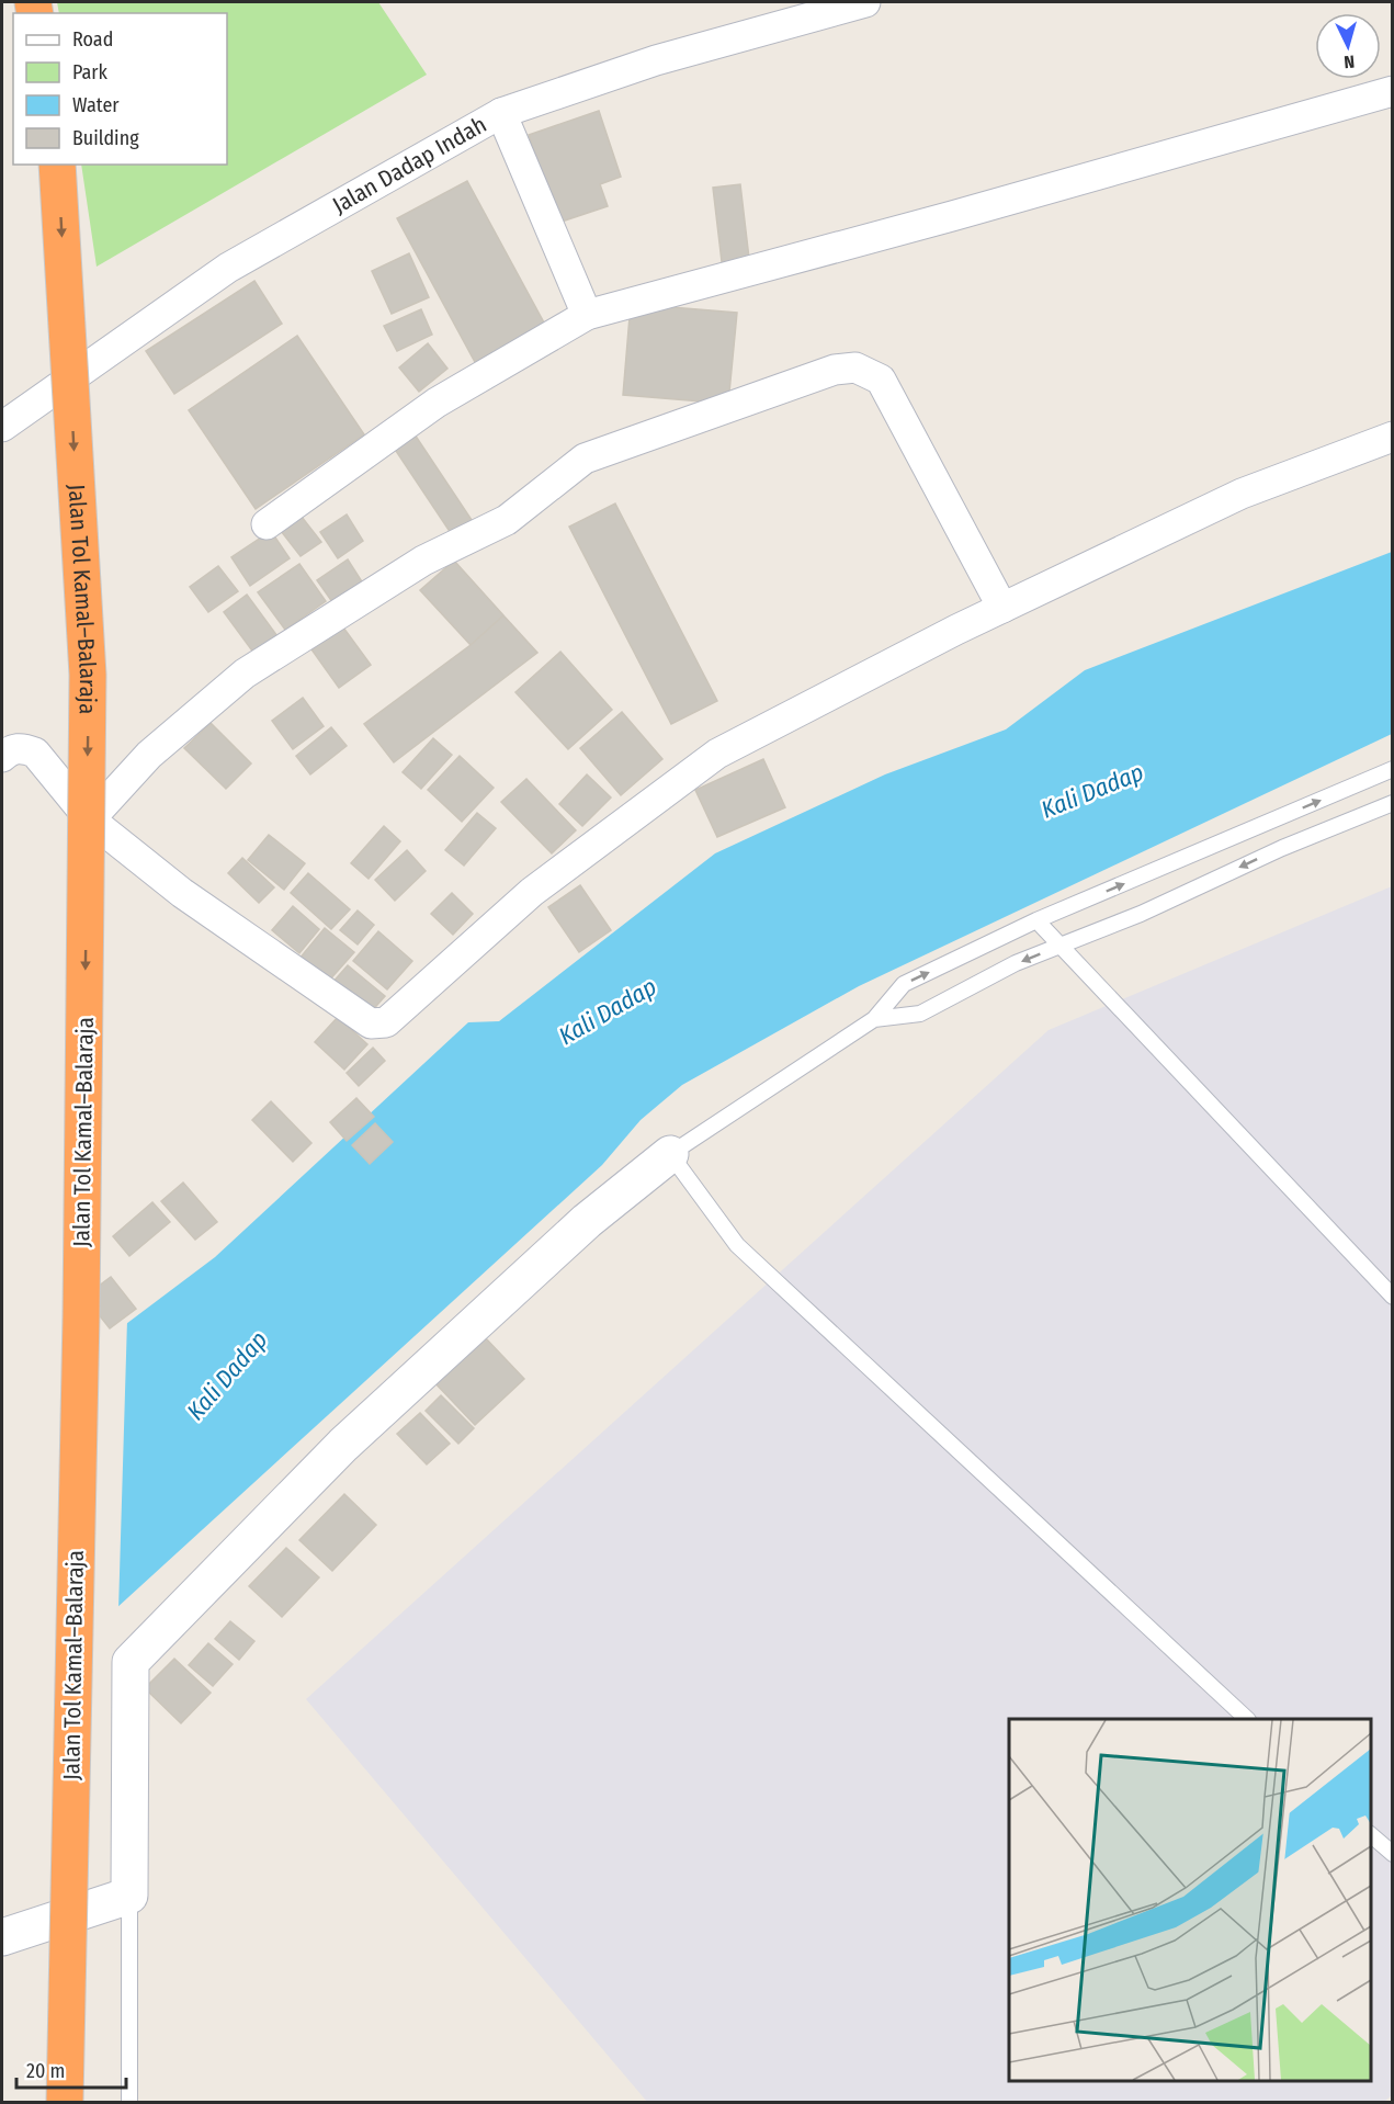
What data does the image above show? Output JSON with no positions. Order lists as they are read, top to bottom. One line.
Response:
{"streets":{"highway":["Jalan Tol Kamal–Balaraja"],"street":["Jalan Dadap Indah"]},"one_way":["Jalan Tol Kamal–Balaraja"],"water":["Kali Dadap"],"legend":["Road","Park","Water","Building"],"scale_bar":"20 m","north":"bottom"}
